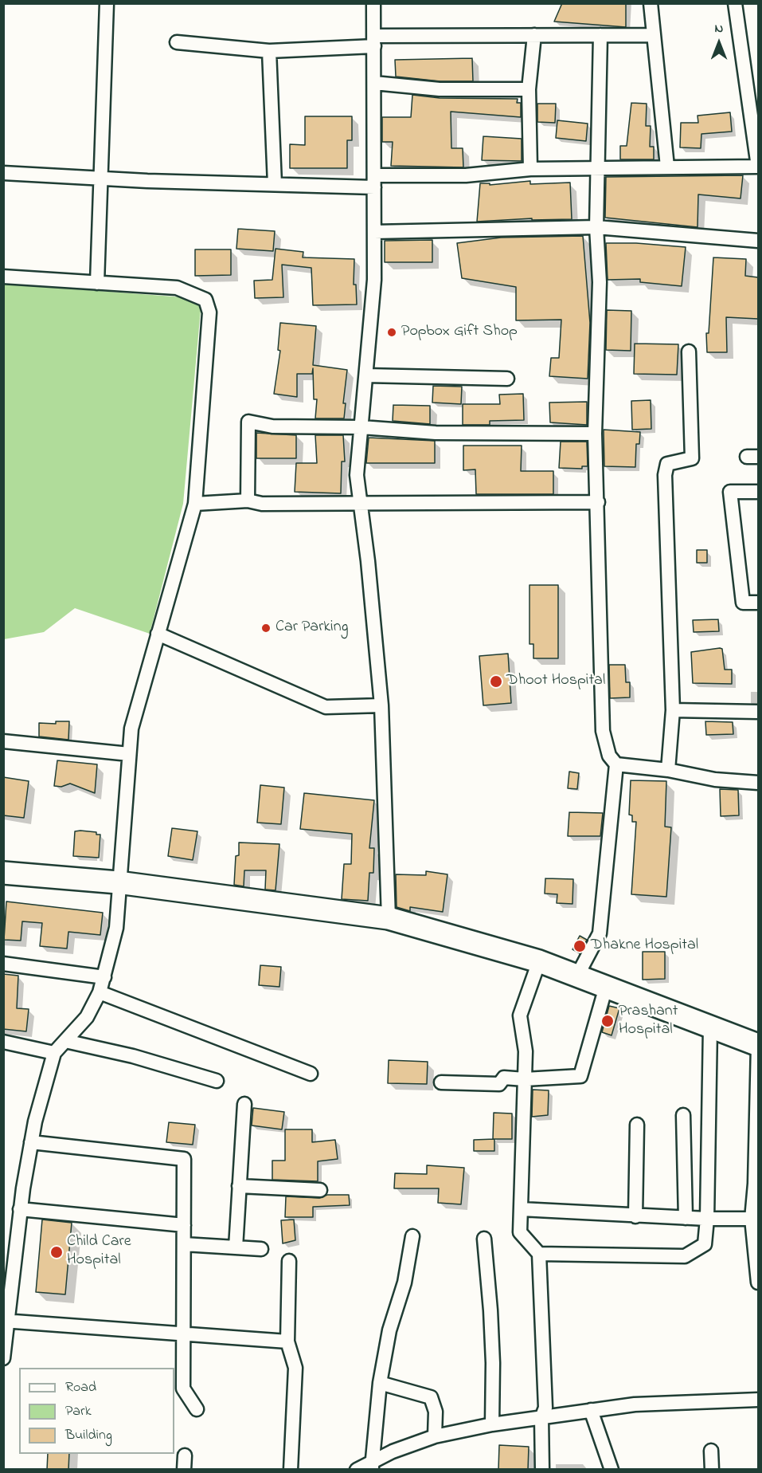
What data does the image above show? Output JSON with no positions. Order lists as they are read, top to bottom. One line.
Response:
{"places":["Popbox Gift Shop","Car Parking","Dhoot Hospital","Dhakne Hospital","Prashant Hospital","Child Care Hospital"],"legend":["Road","Park","Building"],"north":"top"}
